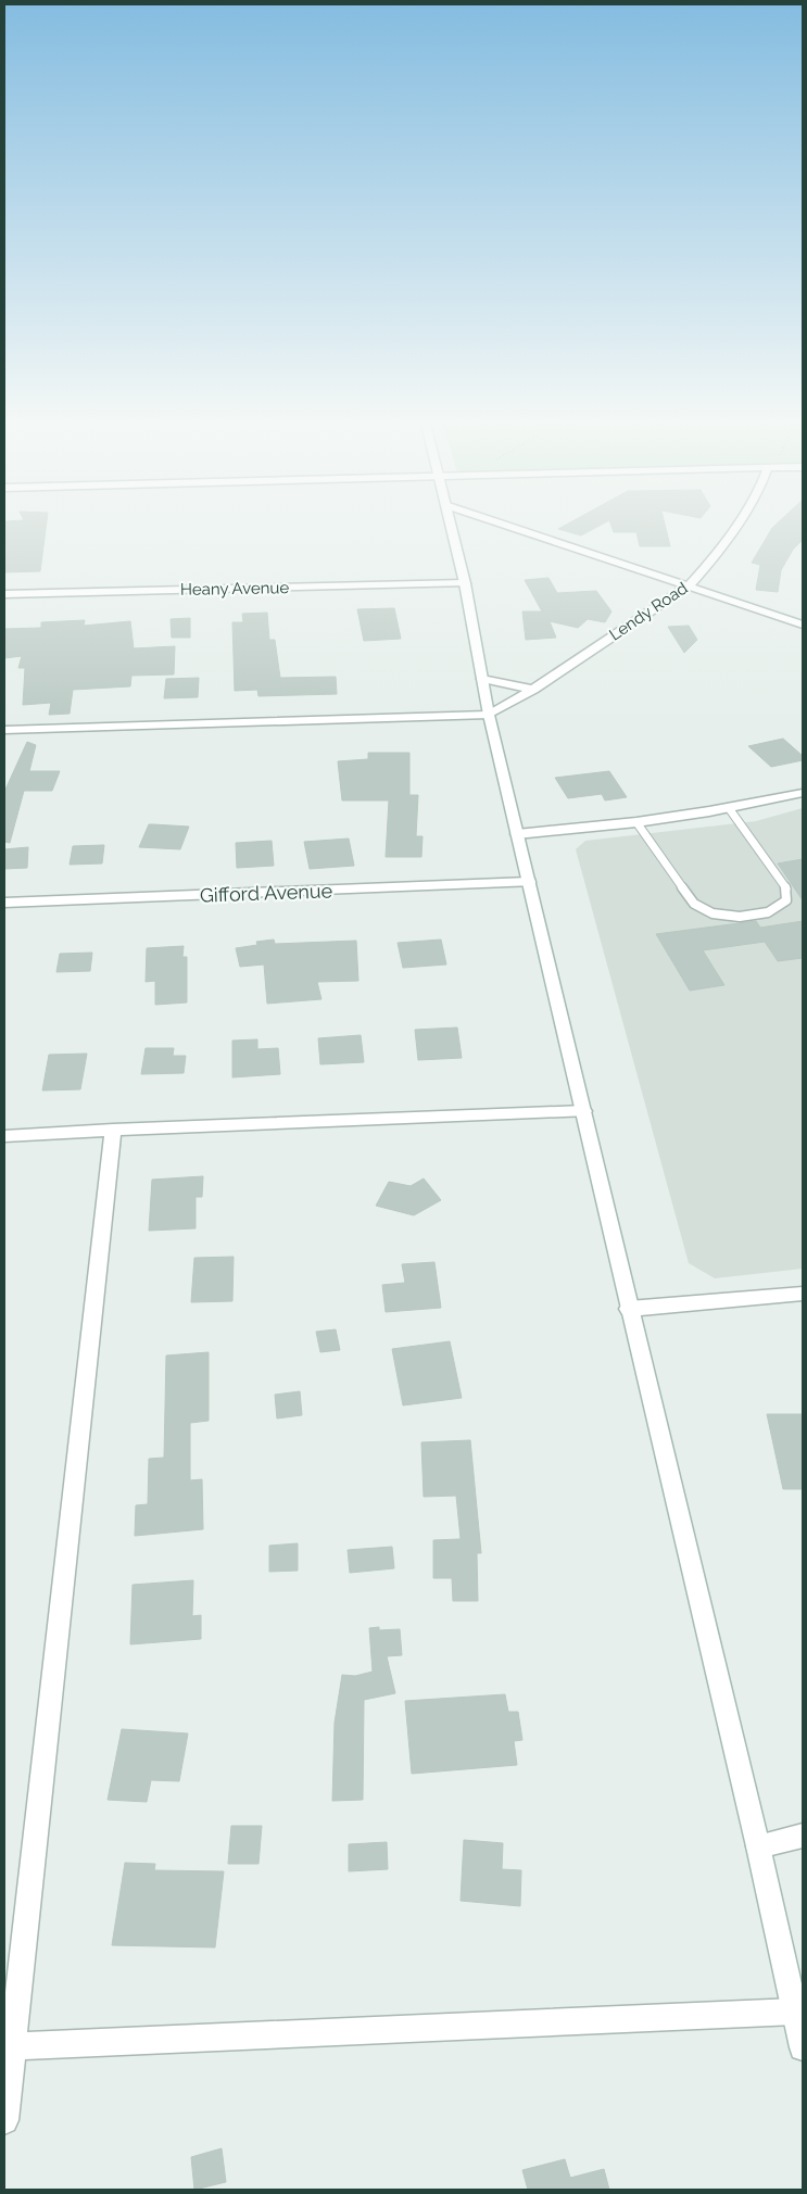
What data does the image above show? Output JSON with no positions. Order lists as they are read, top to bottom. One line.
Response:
{"streets":{"street":["Heany Avenue","Lendy Road","Gifford Avenue"]}}
